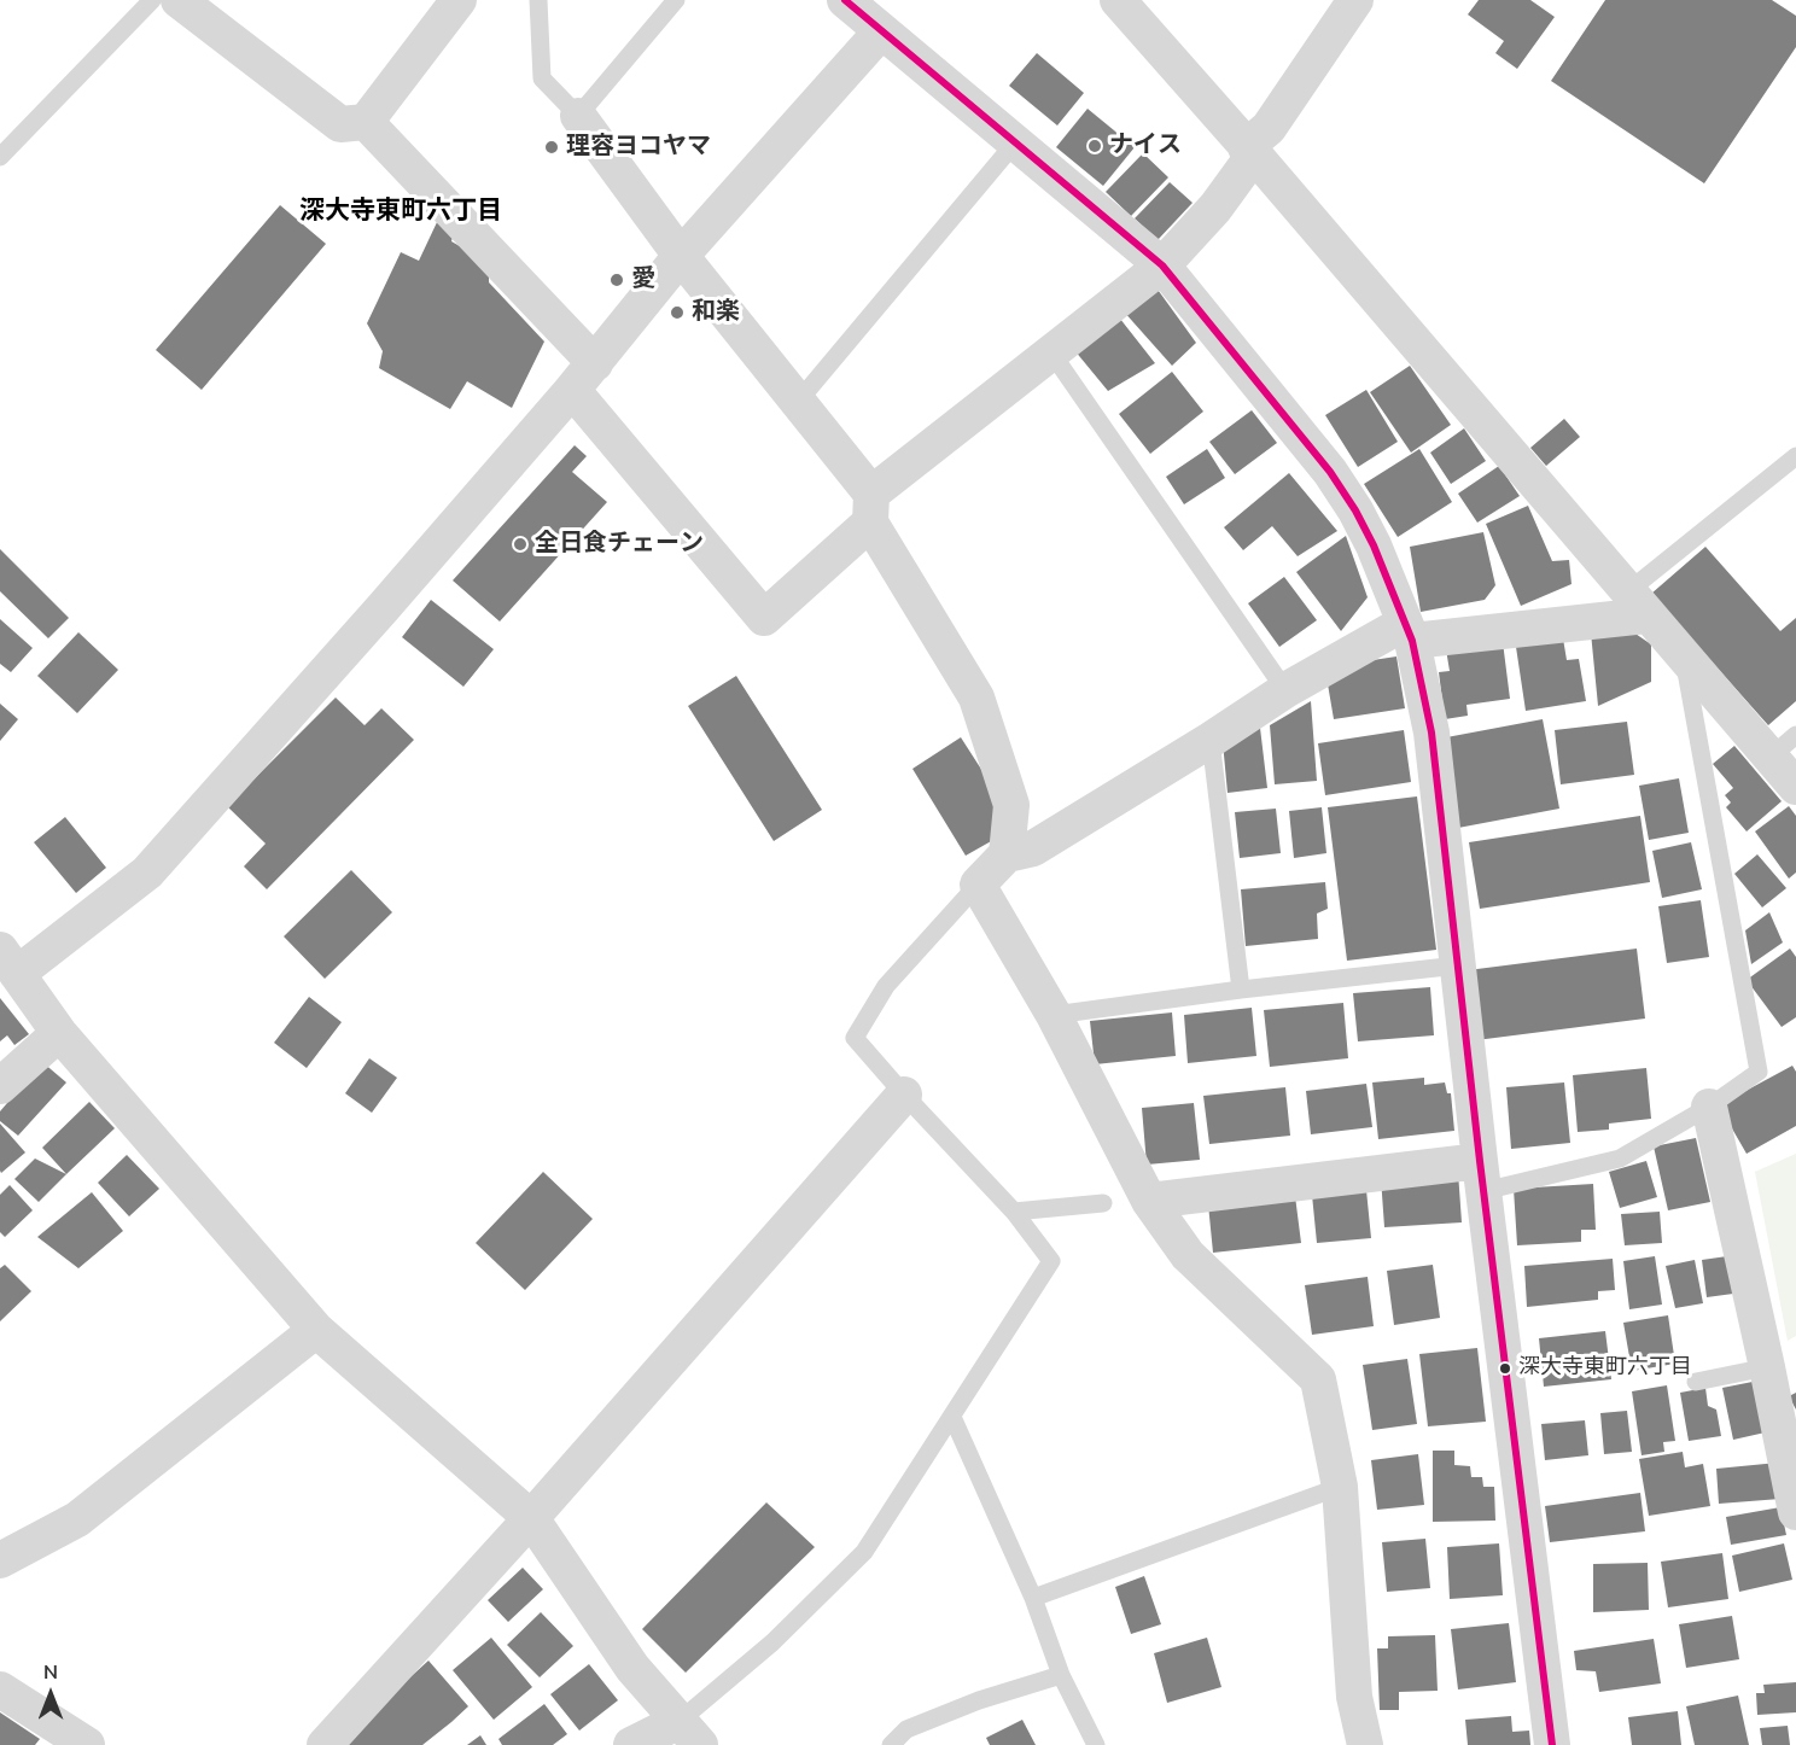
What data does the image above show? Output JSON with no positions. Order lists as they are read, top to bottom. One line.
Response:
{"districts":["深大寺東町六丁目"],"places":["ナイス","理容ヨコヤマ","愛","和楽","全日食チェーン","深大寺東町六丁目"],"north":"top"}
